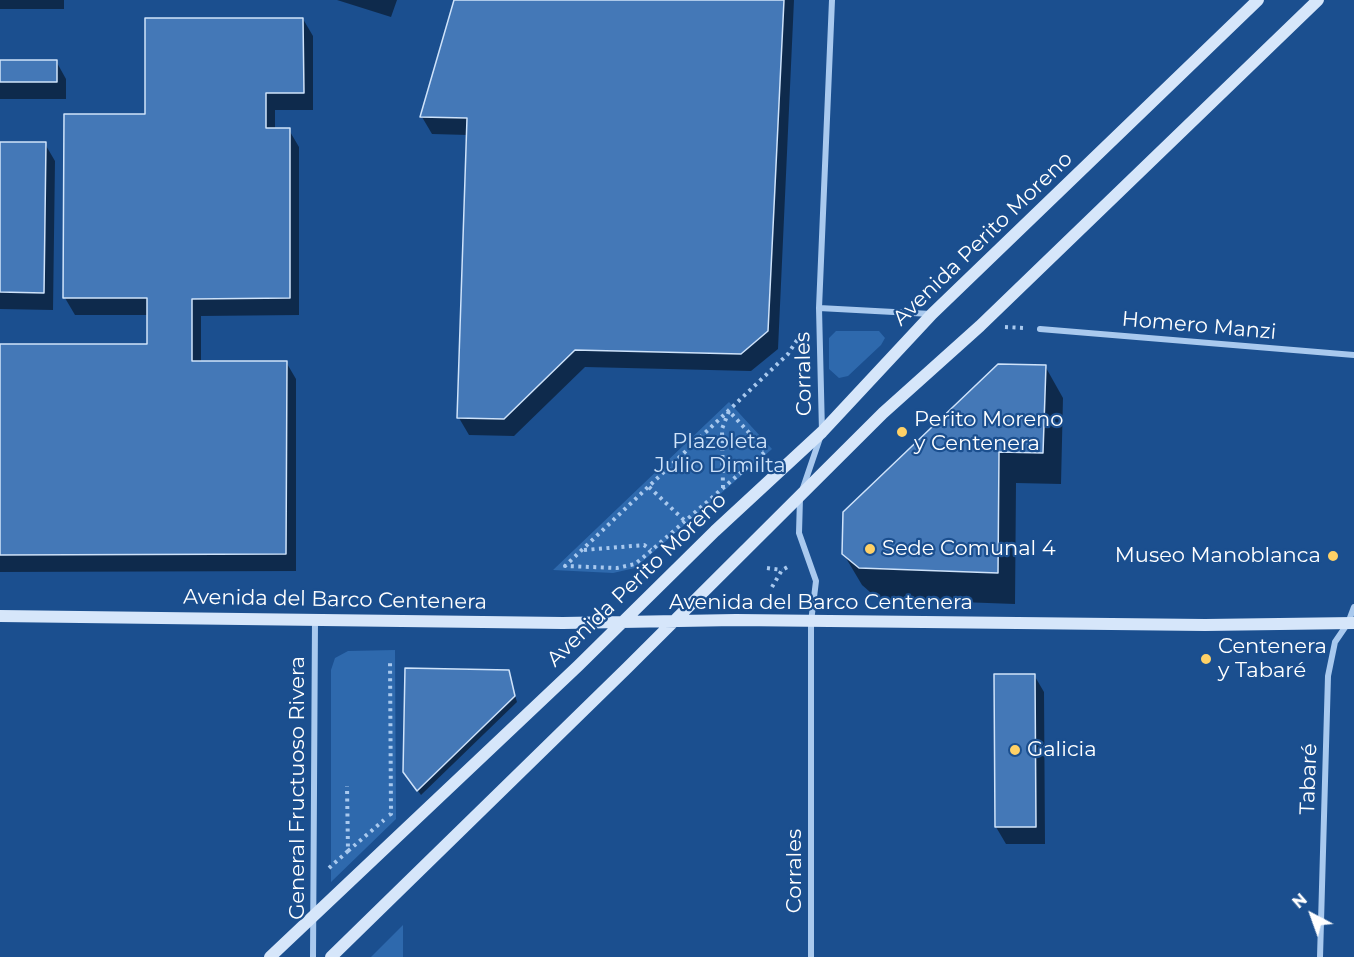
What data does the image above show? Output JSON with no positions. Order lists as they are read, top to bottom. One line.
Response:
{"streets":{"main road":["Avenida Perito Moreno","Avenida del Barco Centenera"],"street":["Homero Manzi","Corrales","Tabaré","General Fructuoso Rivera"]},"crossings":[["Avenida Perito Moreno","Corrales"],["Avenida Perito Moreno","Avenida del Barco Centenera"],["Avenida Perito Moreno","General Fructuoso Rivera"],["Corrales","Avenida del Barco Centenera"],["Avenida del Barco Centenera","Tabaré"],["Avenida del Barco Centenera","General Fructuoso Rivera"]],"parks":["Plazoleta Julio Dimilta"],"places":["Perito Moreno y Centenera","Sede Comunal 4","Museo Manoblanca","Centenera y Tabaré","Galicia"],"north":"top left"}
